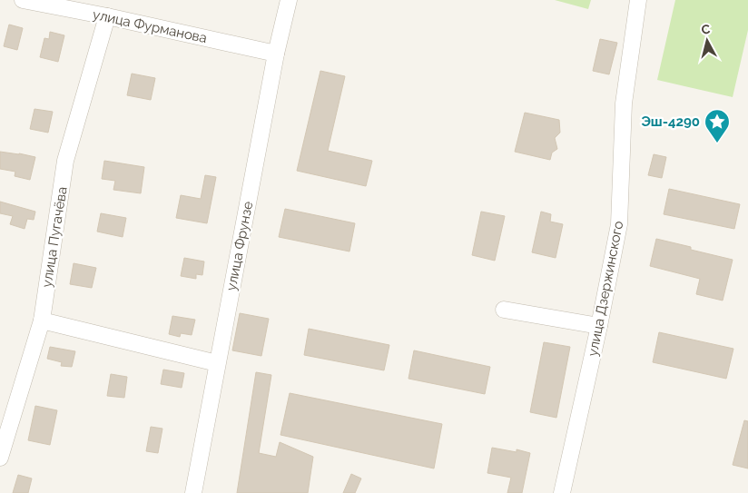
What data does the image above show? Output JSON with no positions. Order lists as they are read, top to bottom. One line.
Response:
{"streets":{"street":["улица Фурманова","улица Пугачёва","улица Фрунзе","улица Дзержинского"]},"crossings":[["улица Фурманова","улица Пугачёва"],["улица Фурманова","улица Фрунзе"]],"places":{"place":["Эш-4290"]},"north":"top"}
